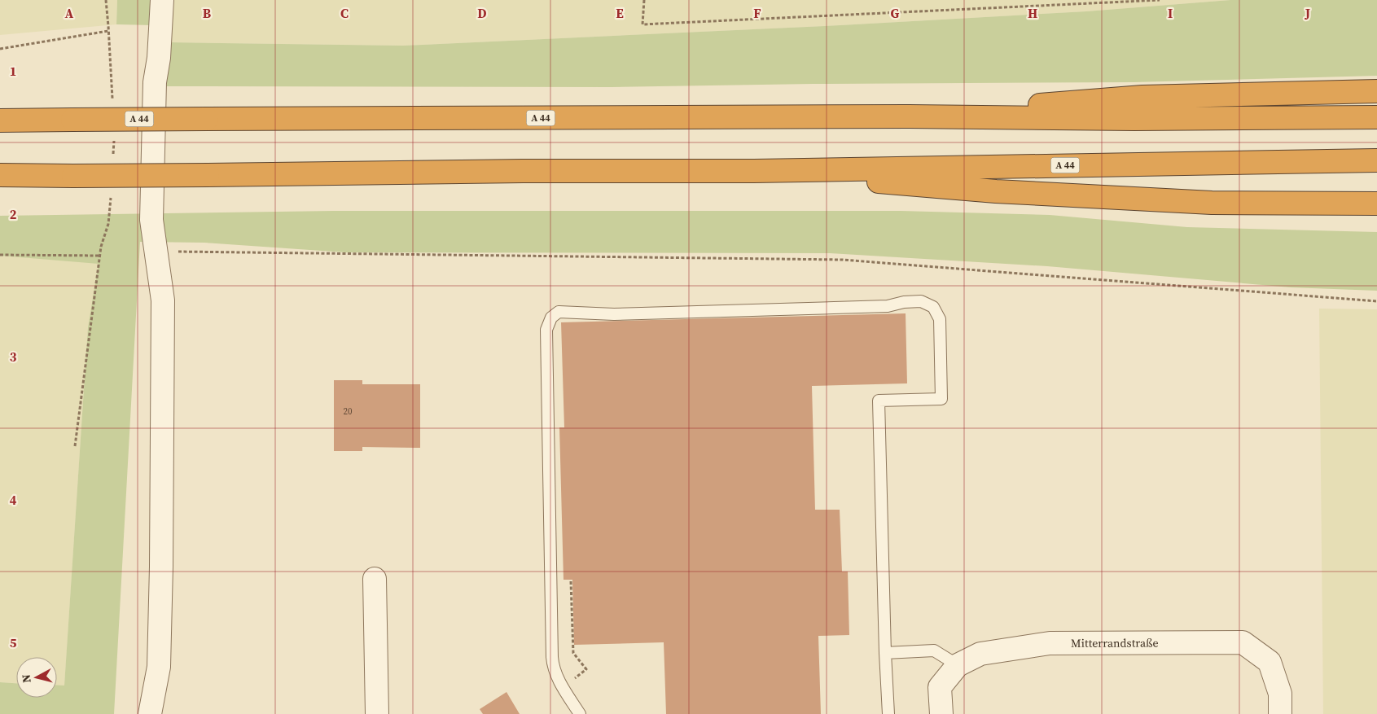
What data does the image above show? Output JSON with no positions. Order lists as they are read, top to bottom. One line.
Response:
{"streets":{"highway":["A 44"],"street":["Mitterrandstraße"]},"house_numbers":["20"],"north":"left","grid":{"columns":["A","B","C","D","E","F","G","H","I","J"],"rows":["1","2","3","4","5"]}}
